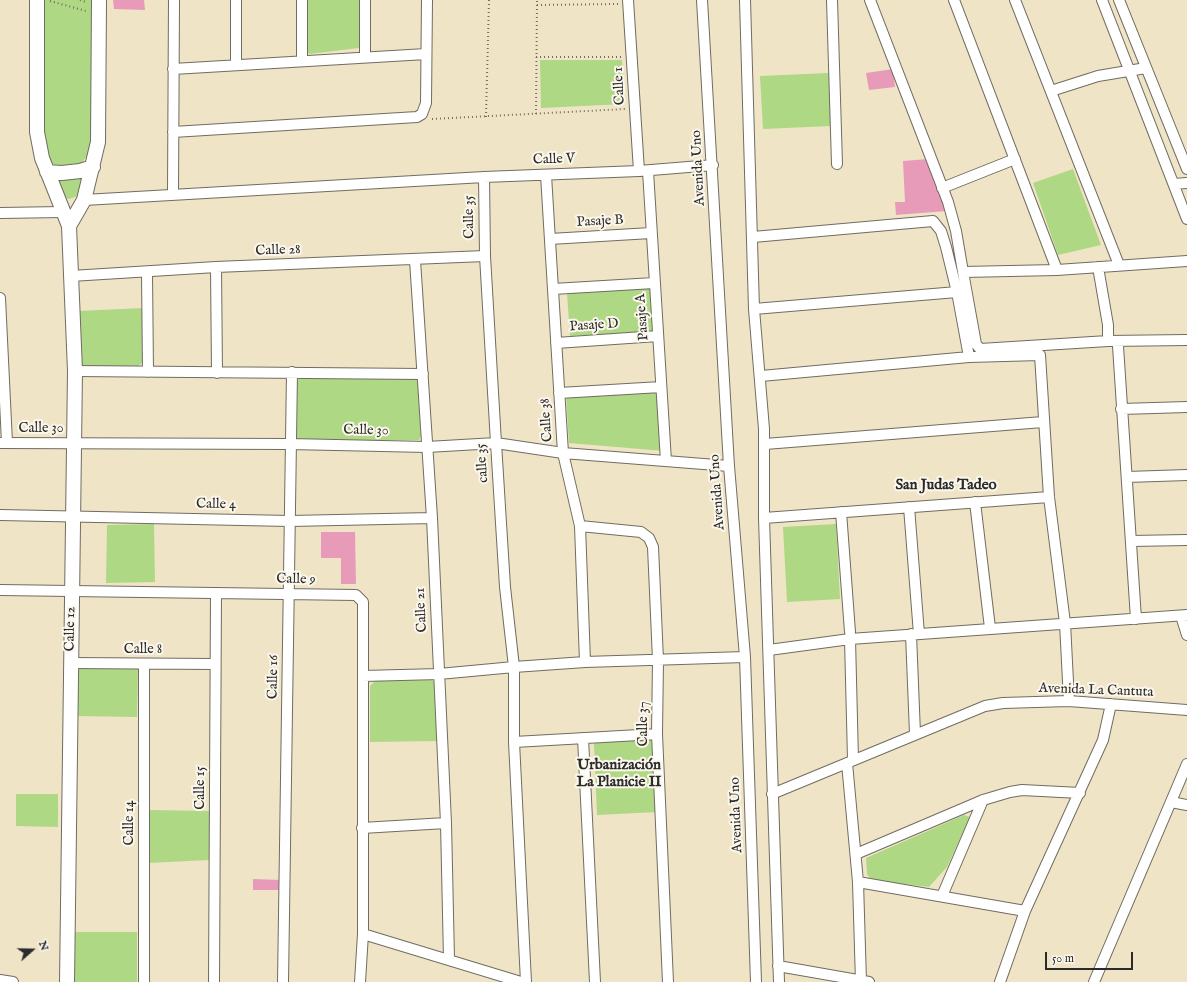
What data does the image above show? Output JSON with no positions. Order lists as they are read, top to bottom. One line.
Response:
{"streets":{"street":["Calle 1","Calle V","Avenida Uno","Calle 35","Pasaje B","Calle 28","Pasaje A","Pasaje D","Calle 38","Calle 30","calle 35","Calle 4","Calle 9","Calle 21","Calle 12","Calle 8","Calle 16","Avenida La Cantuta","Calle 37","Calle 15","Calle 14"]},"crossings":[["Calle 1","Calle V"],["Calle 1","Pasaje A"],["Calle V","Avenida Uno"],["Calle V","Calle 35"],["Calle V","Pasaje A"],["Calle V","Calle 38"],["Avenida Uno","Calle 30"],["Calle 35","Calle 28"],["Calle 35","calle 35"],["Pasaje B","Pasaje A"],["Pasaje B","Calle 38"],["Calle 28","calle 35"],["Calle 28","Calle 21"],["Calle 28","Calle 12"],["Pasaje A","Pasaje D"],["Pasaje A","Calle 30"],["Pasaje D","Calle 38"],["Calle 38","Calle 30"],["Calle 38","Calle 37"],["Calle 30","calle 35"],["Calle 30","Calle 21"],["Calle 30","Calle 12"],["Calle 30","Calle 16"],["Calle 4","Calle 21"],["Calle 4","Calle 12"],["Calle 4","Calle 16"],["Calle 9","Calle 12"],["Calle 9","Calle 16"],["Calle 9","Calle 15"],["Calle 12","Calle 8"],["Calle 8","Calle 15"],["Calle 8","Calle 14"]],"districts":["San Judas Tadeo","Urbanización La Planicie II"],"scale_bar":"50 m","north":"right"}
